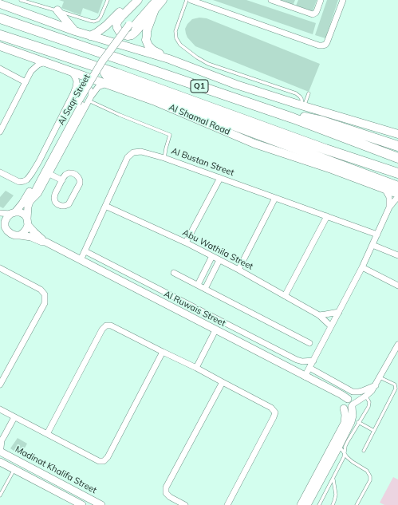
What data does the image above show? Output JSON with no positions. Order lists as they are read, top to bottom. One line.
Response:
{"streets":{"highway":["Q1","Al Shamal Road"],"street":["Al Saqr Street","Al Bustan Street","Abu Wathila Street","Al Ruwais Street","Madinat Khalifa Street"]},"crossings":[["Al Saqr Street","Al Ruwais Street"],["Al Bustan Street","Abu Wathila Street"],["Al Bustan Street","Al Ruwais Street"]]}
